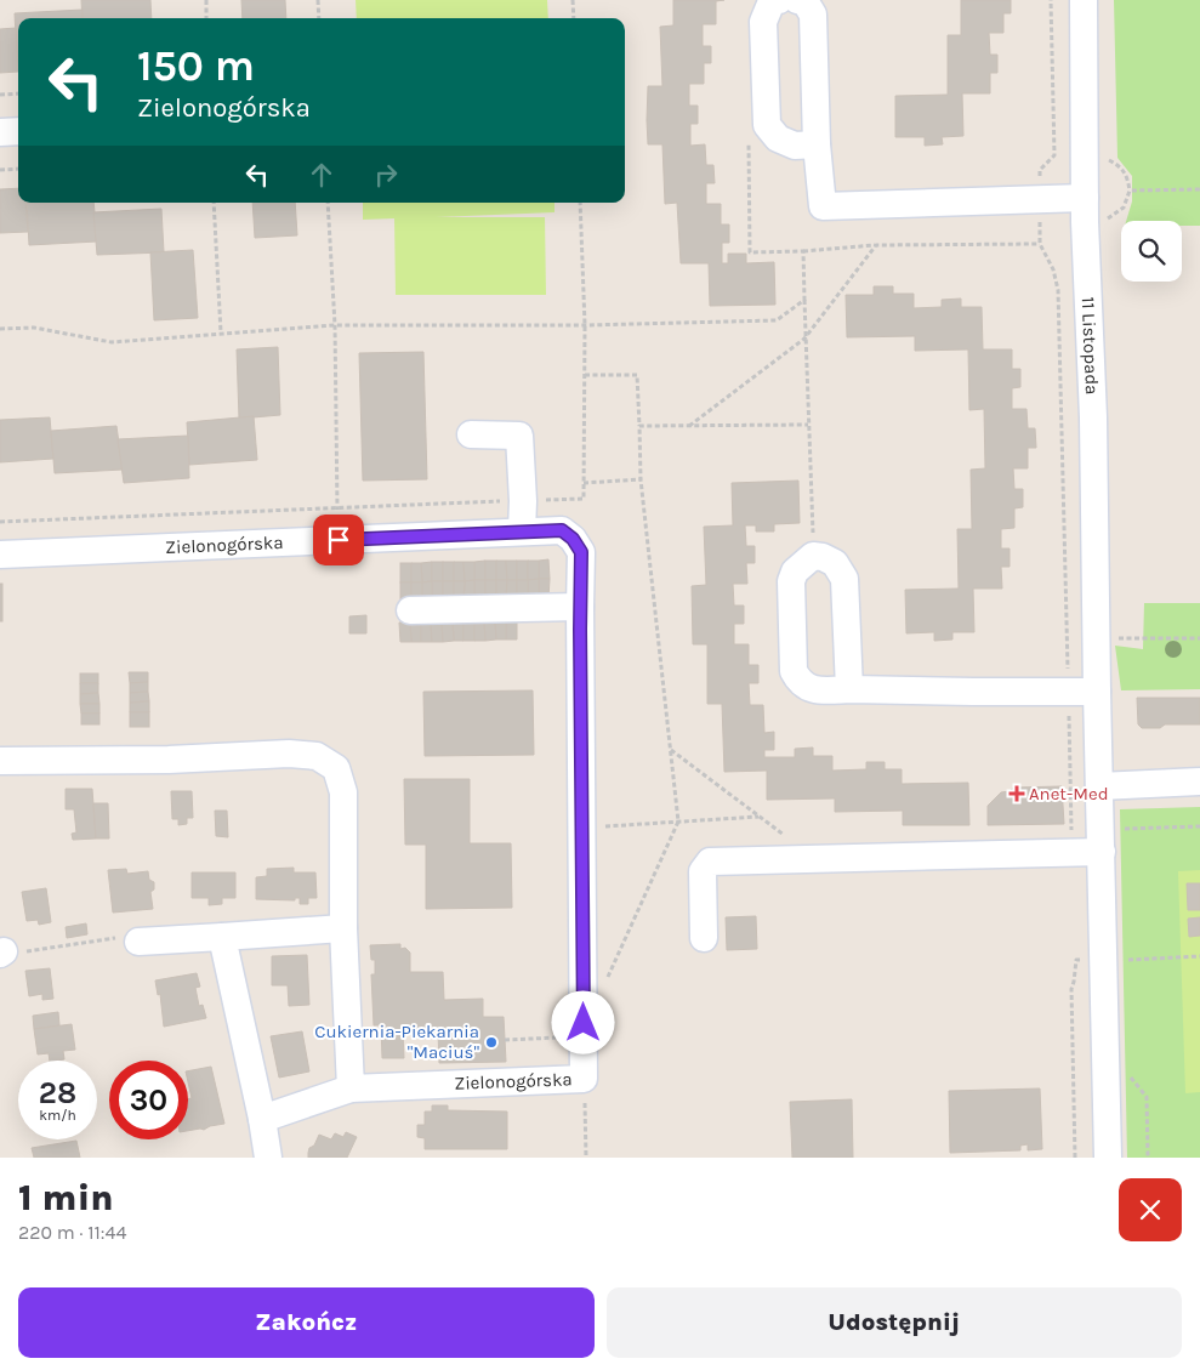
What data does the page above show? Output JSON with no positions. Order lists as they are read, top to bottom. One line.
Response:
{"streets":{"street":["11 Listopada","Zielonogórska"]},"places":{"health":["Anet-Med"],"other":["Cukiernia-Piekarnia \"Maciuś\""]},"page":{"turn":["150 m","Zielonogórska"],"speed":"28 km/h","limit":"30","heading":["1 min","220 m · 11:44"],"buttons":["Zakończ","Udostępnij"]}}
